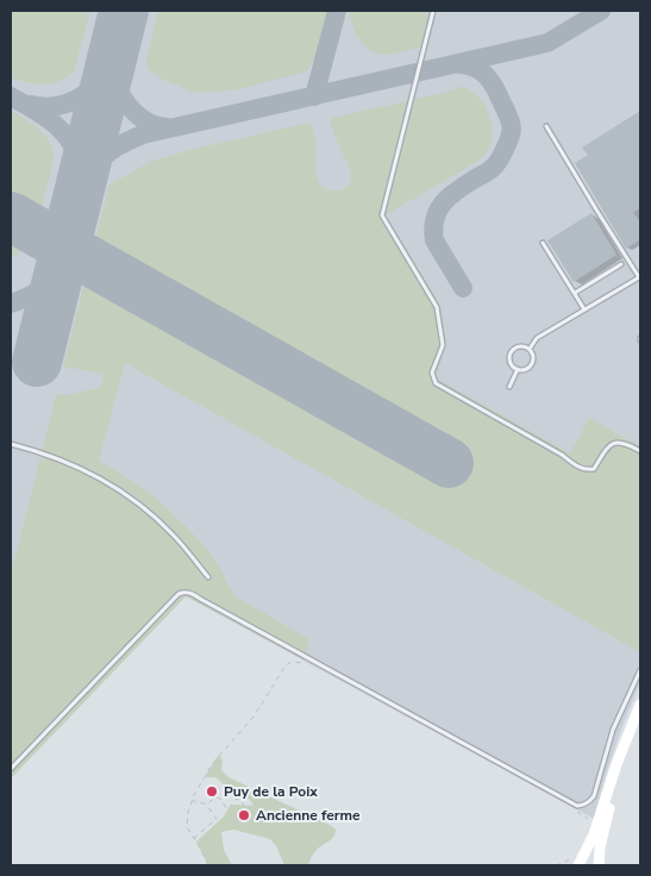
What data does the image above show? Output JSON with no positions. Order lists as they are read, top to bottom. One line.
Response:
{"places":["Puy de la Poix","Ancienne ferme"]}
